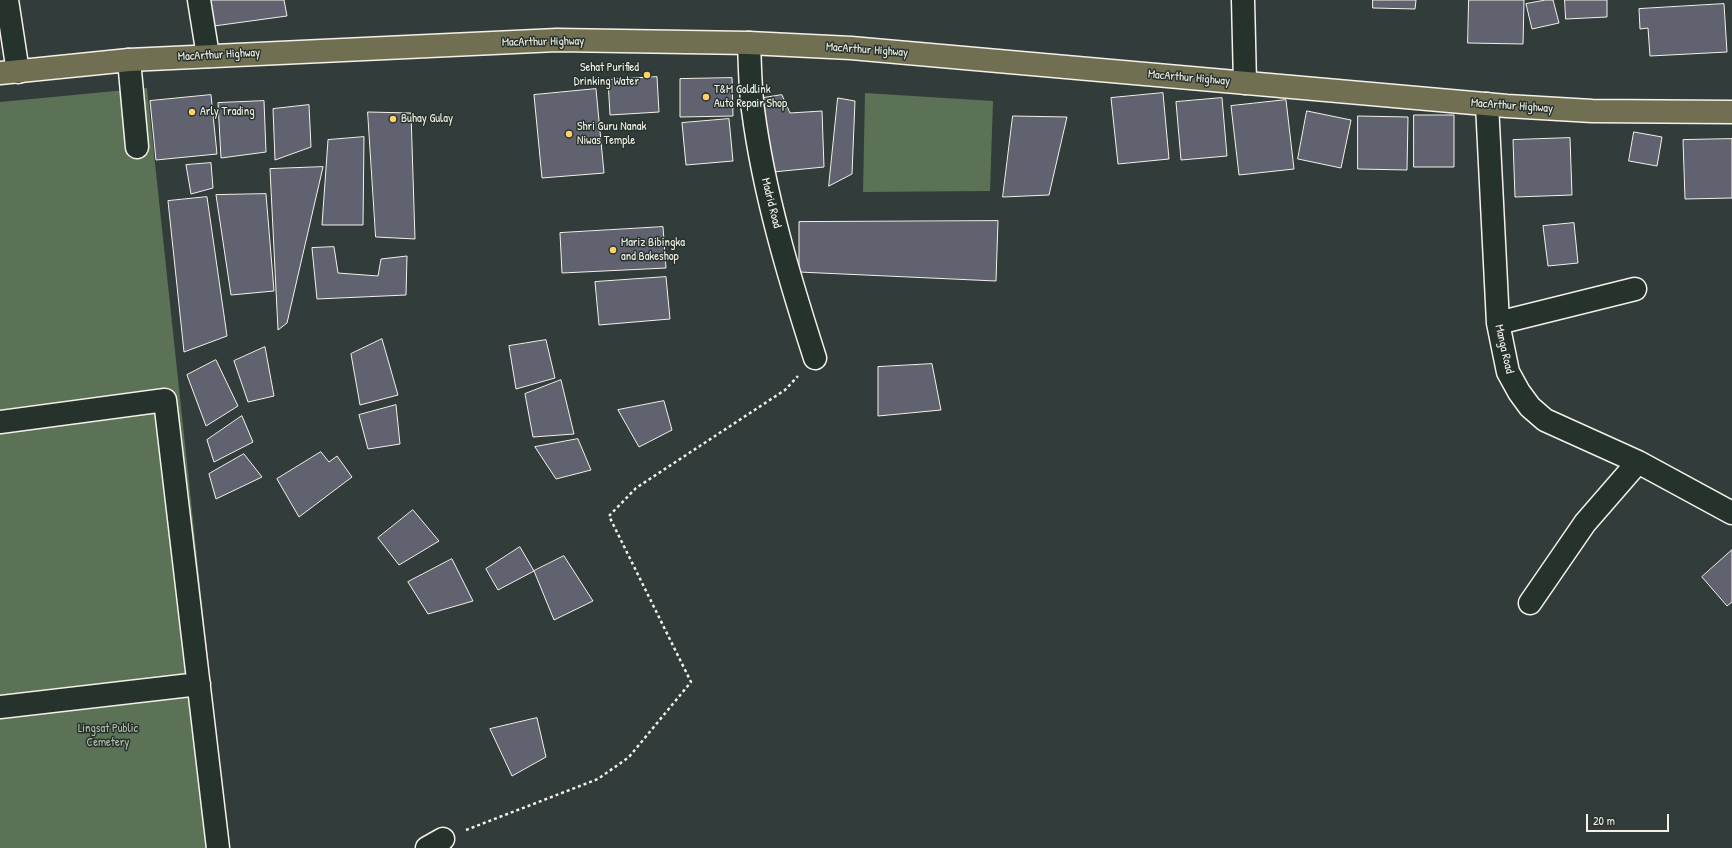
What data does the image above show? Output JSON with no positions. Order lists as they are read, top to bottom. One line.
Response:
{"streets":{"main road":["MacArthur Highway"],"street":["Madrid Road","Manga Road"]},"crossings":[["MacArthur Highway","Madrid Road"],["MacArthur Highway","Manga Road"]],"parks":["Lingsat Public Cemetery"],"places":["Sehat Purified Drinking Water","T&M Goldlink Auto Repair Shop","Arly Trading","Buhay Gulay","Shri Guru Nanak Niwas Temple","Mariz Bibingka and Bakeshop"],"scale_bar":"20 m"}
